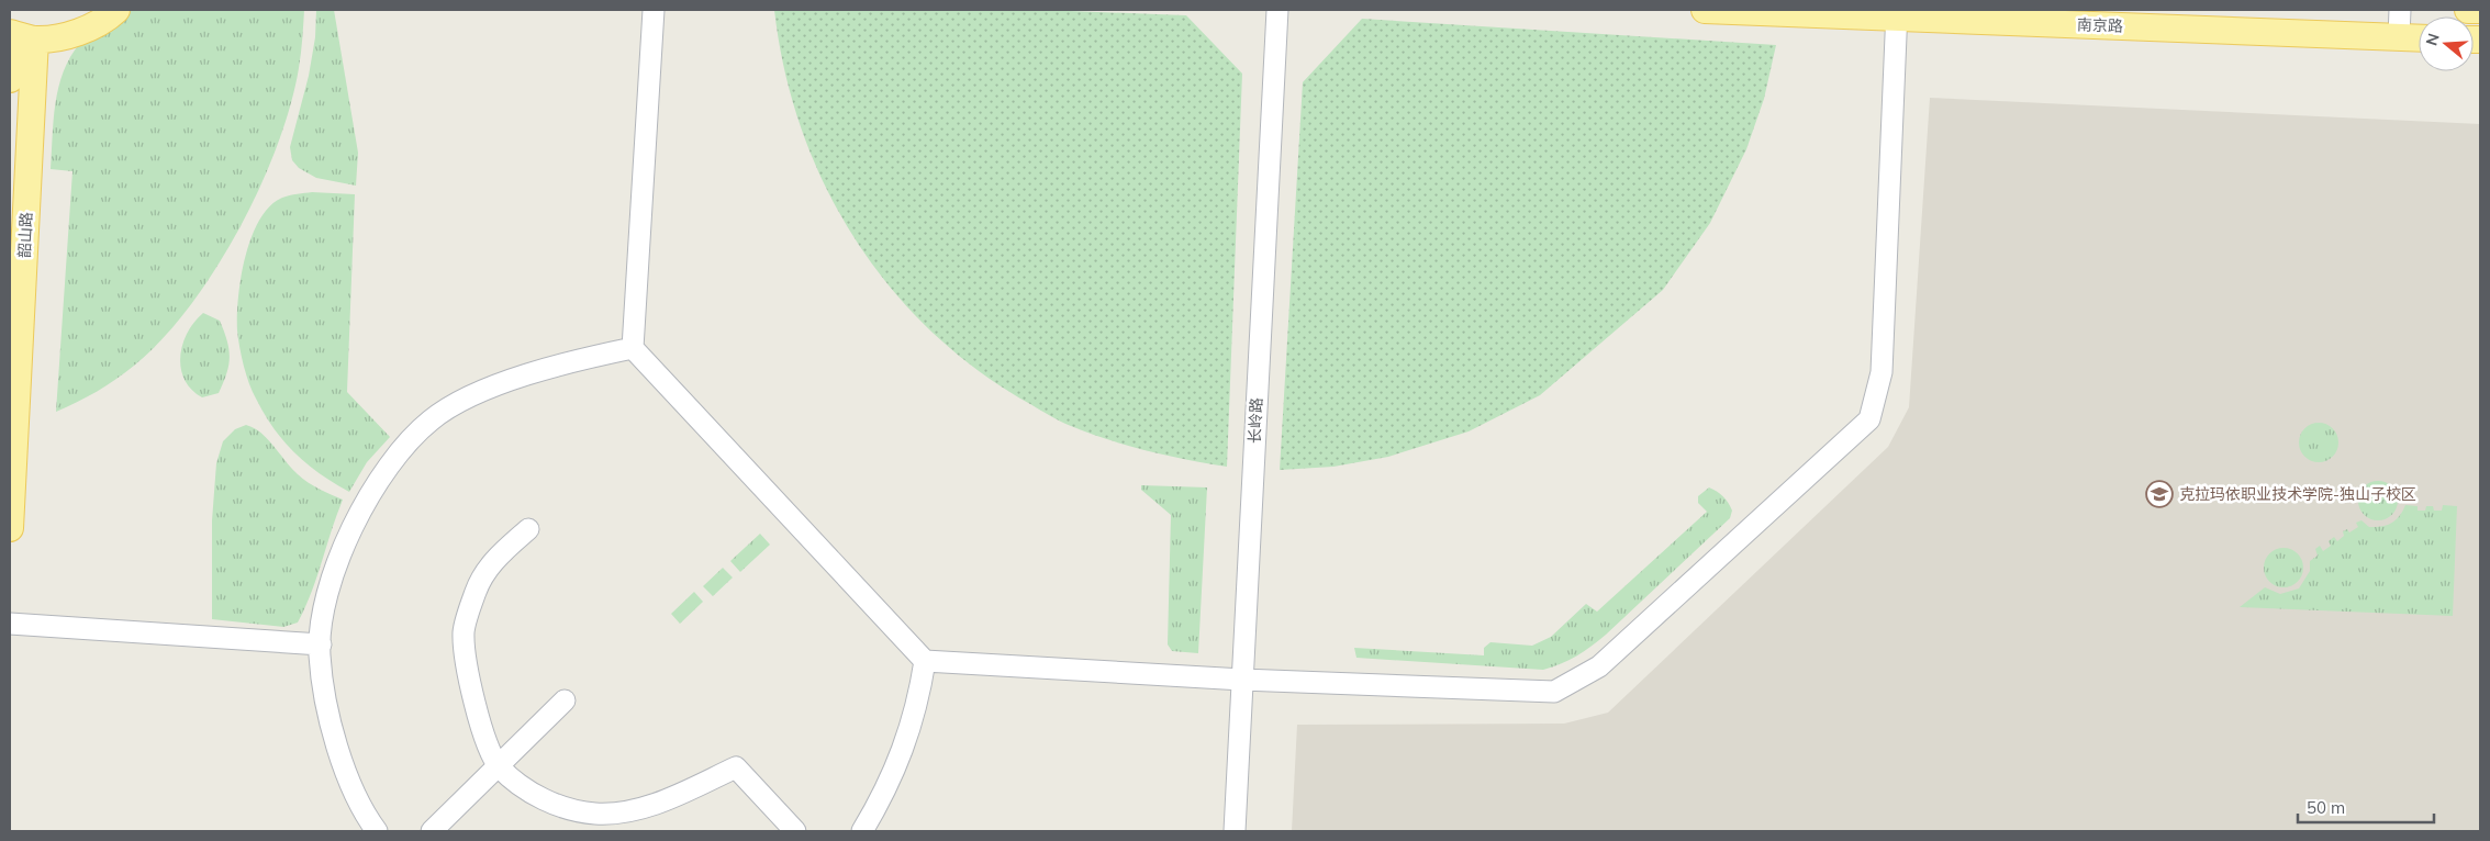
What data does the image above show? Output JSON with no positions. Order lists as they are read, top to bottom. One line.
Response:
{"streets":{"main road":["南京路","韶山路"],"street":["长岭路"]},"places":{"school or university":["克拉玛依职业技术学院-独山子校区"]},"scale_bar":"50 m","north":"left"}
